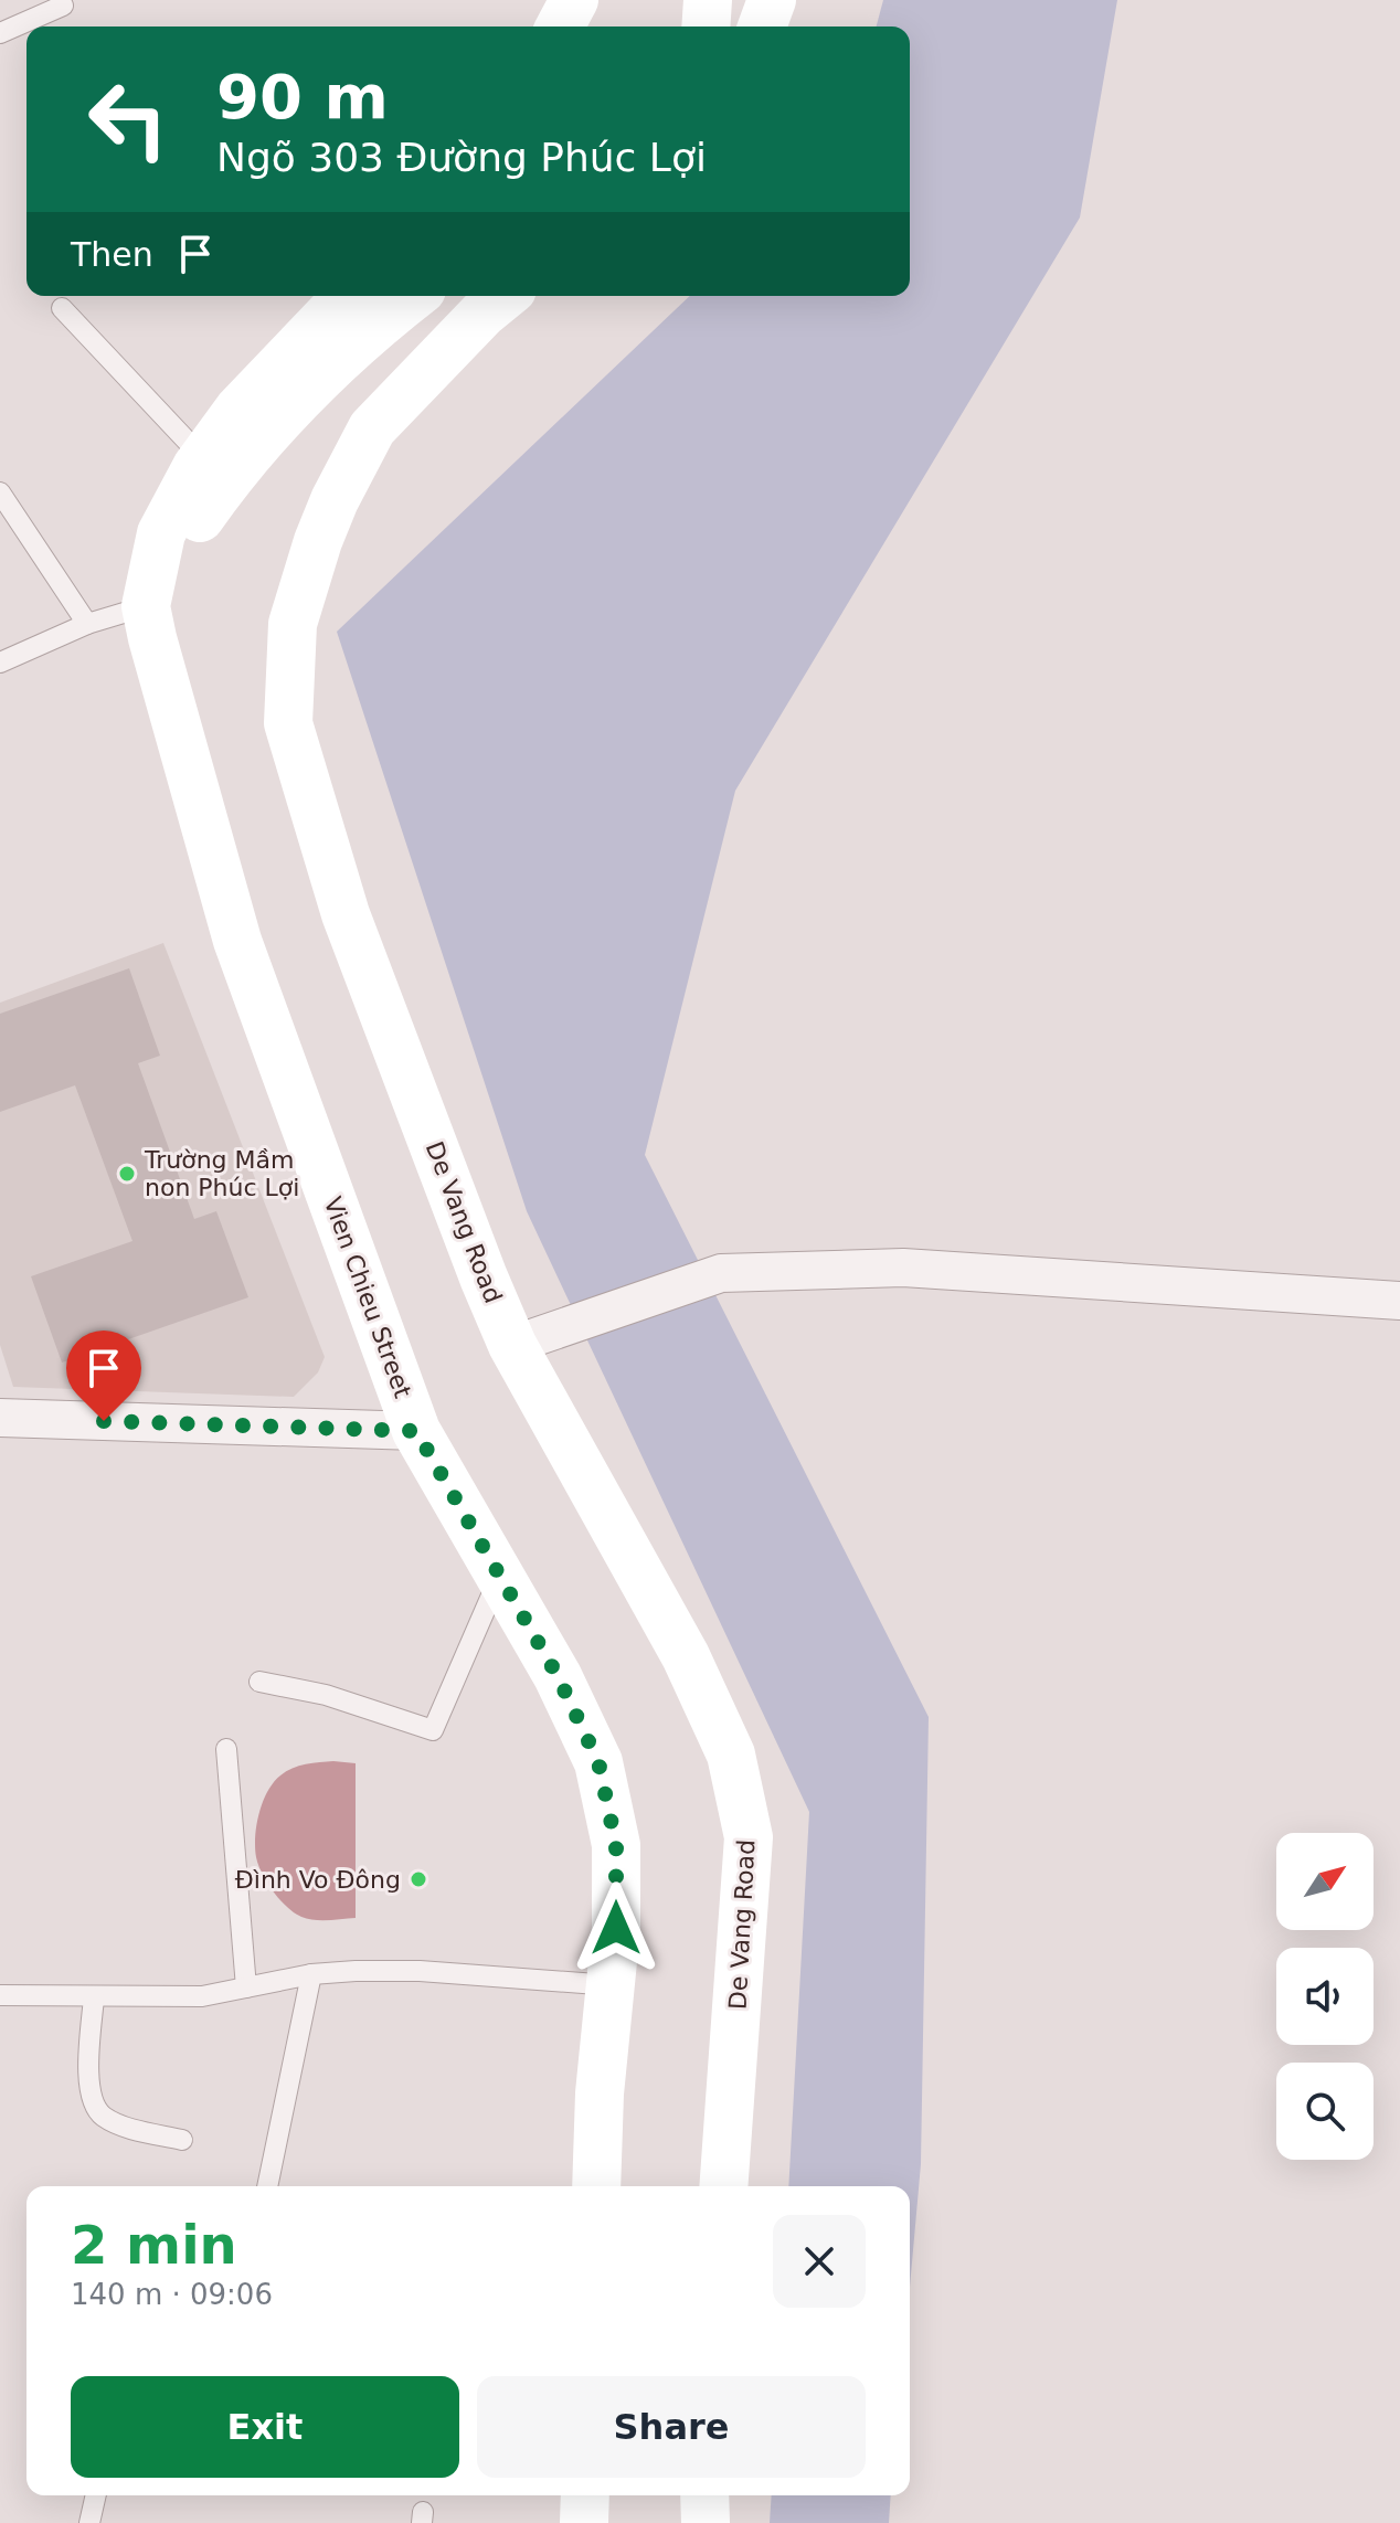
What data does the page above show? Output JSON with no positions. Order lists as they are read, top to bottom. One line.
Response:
{"streets":{"main road":["De Vang Road","Vien Chieu Street"]},"places":["Trường Mầm non Phúc Lợi","Đình Vo Đông"],"north":"top right","page":{"turn":["90 m","Ngõ 303 Đường Phúc Lợi"],"then":"Then","heading":["2 min","140 m · 09:06"],"buttons":["Exit","Share"]}}
